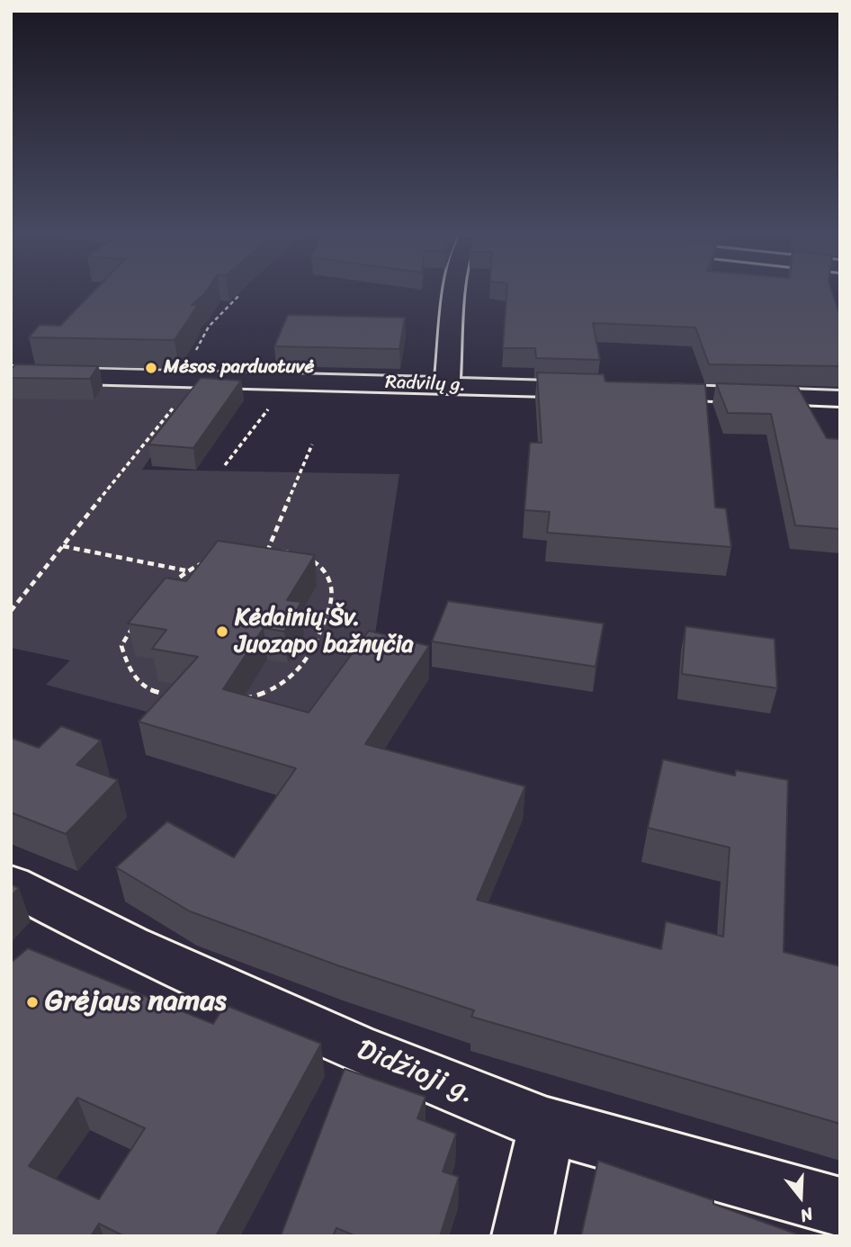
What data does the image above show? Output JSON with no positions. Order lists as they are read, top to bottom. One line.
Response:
{"streets":{"street":["Radvilų g.","Didžioji g."]},"places":["Mėsos parduotuvė","Kėdainių Šv. Juozapo bažnyčia","Grėjaus namas"],"north":"bottom"}
